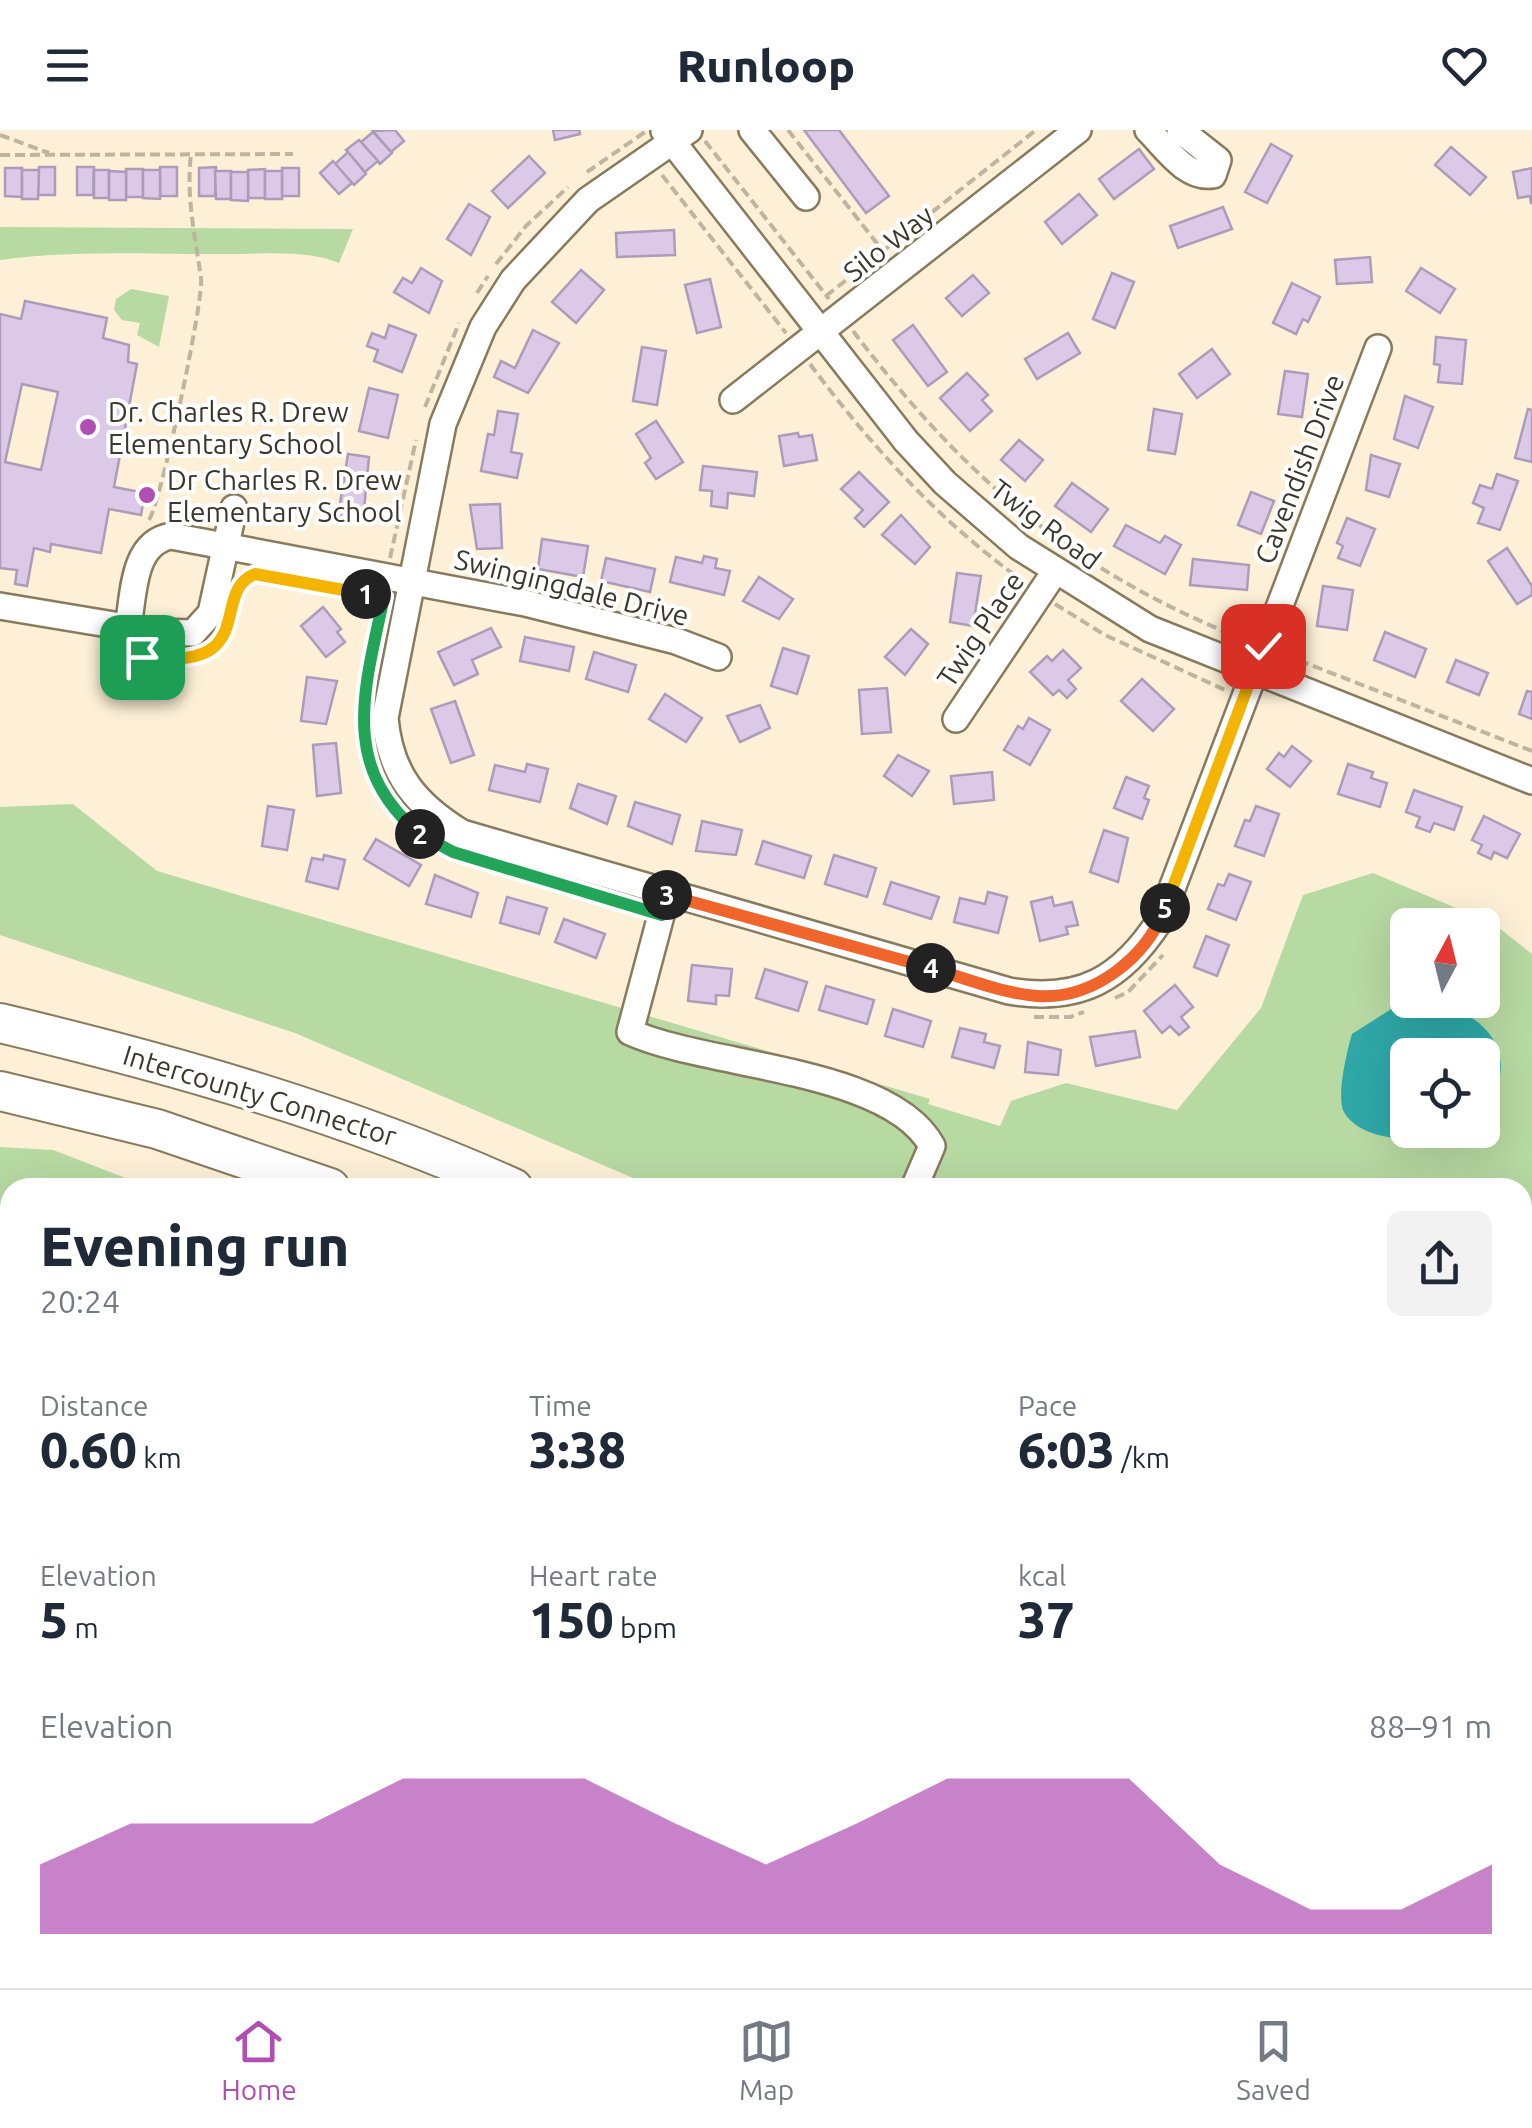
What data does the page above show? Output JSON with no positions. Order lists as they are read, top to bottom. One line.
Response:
{"streets":{"highway":["Intercounty Connector"],"street":["Silo Way","Cavendish Drive","Twig Road","Swingingdale Drive","Twig Place"]},"crossings":[["Silo Way","Twig Road"],["Cavendish Drive","Twig Road"],["Cavendish Drive","Swingingdale Drive"],["Twig Road","Twig Place"]],"places":["Dr. Charles R. Drew Elementary School","Dr Charles R. Drew Elementary School"],"north":"top","page":{"header":"Runloop","pins":["1","2","3","5","4"],"heading":["Evening run","20:24"],"stats":[["Distance","0.60 km"],["Time","3:38"],["Pace","6:03 /km"],["Elevation","5 m"],["Heart rate","150 bpm"],["kcal","37"]],"chart":["Elevation","88–91 m"],"tabs":["Home","Map","Saved"]}}
